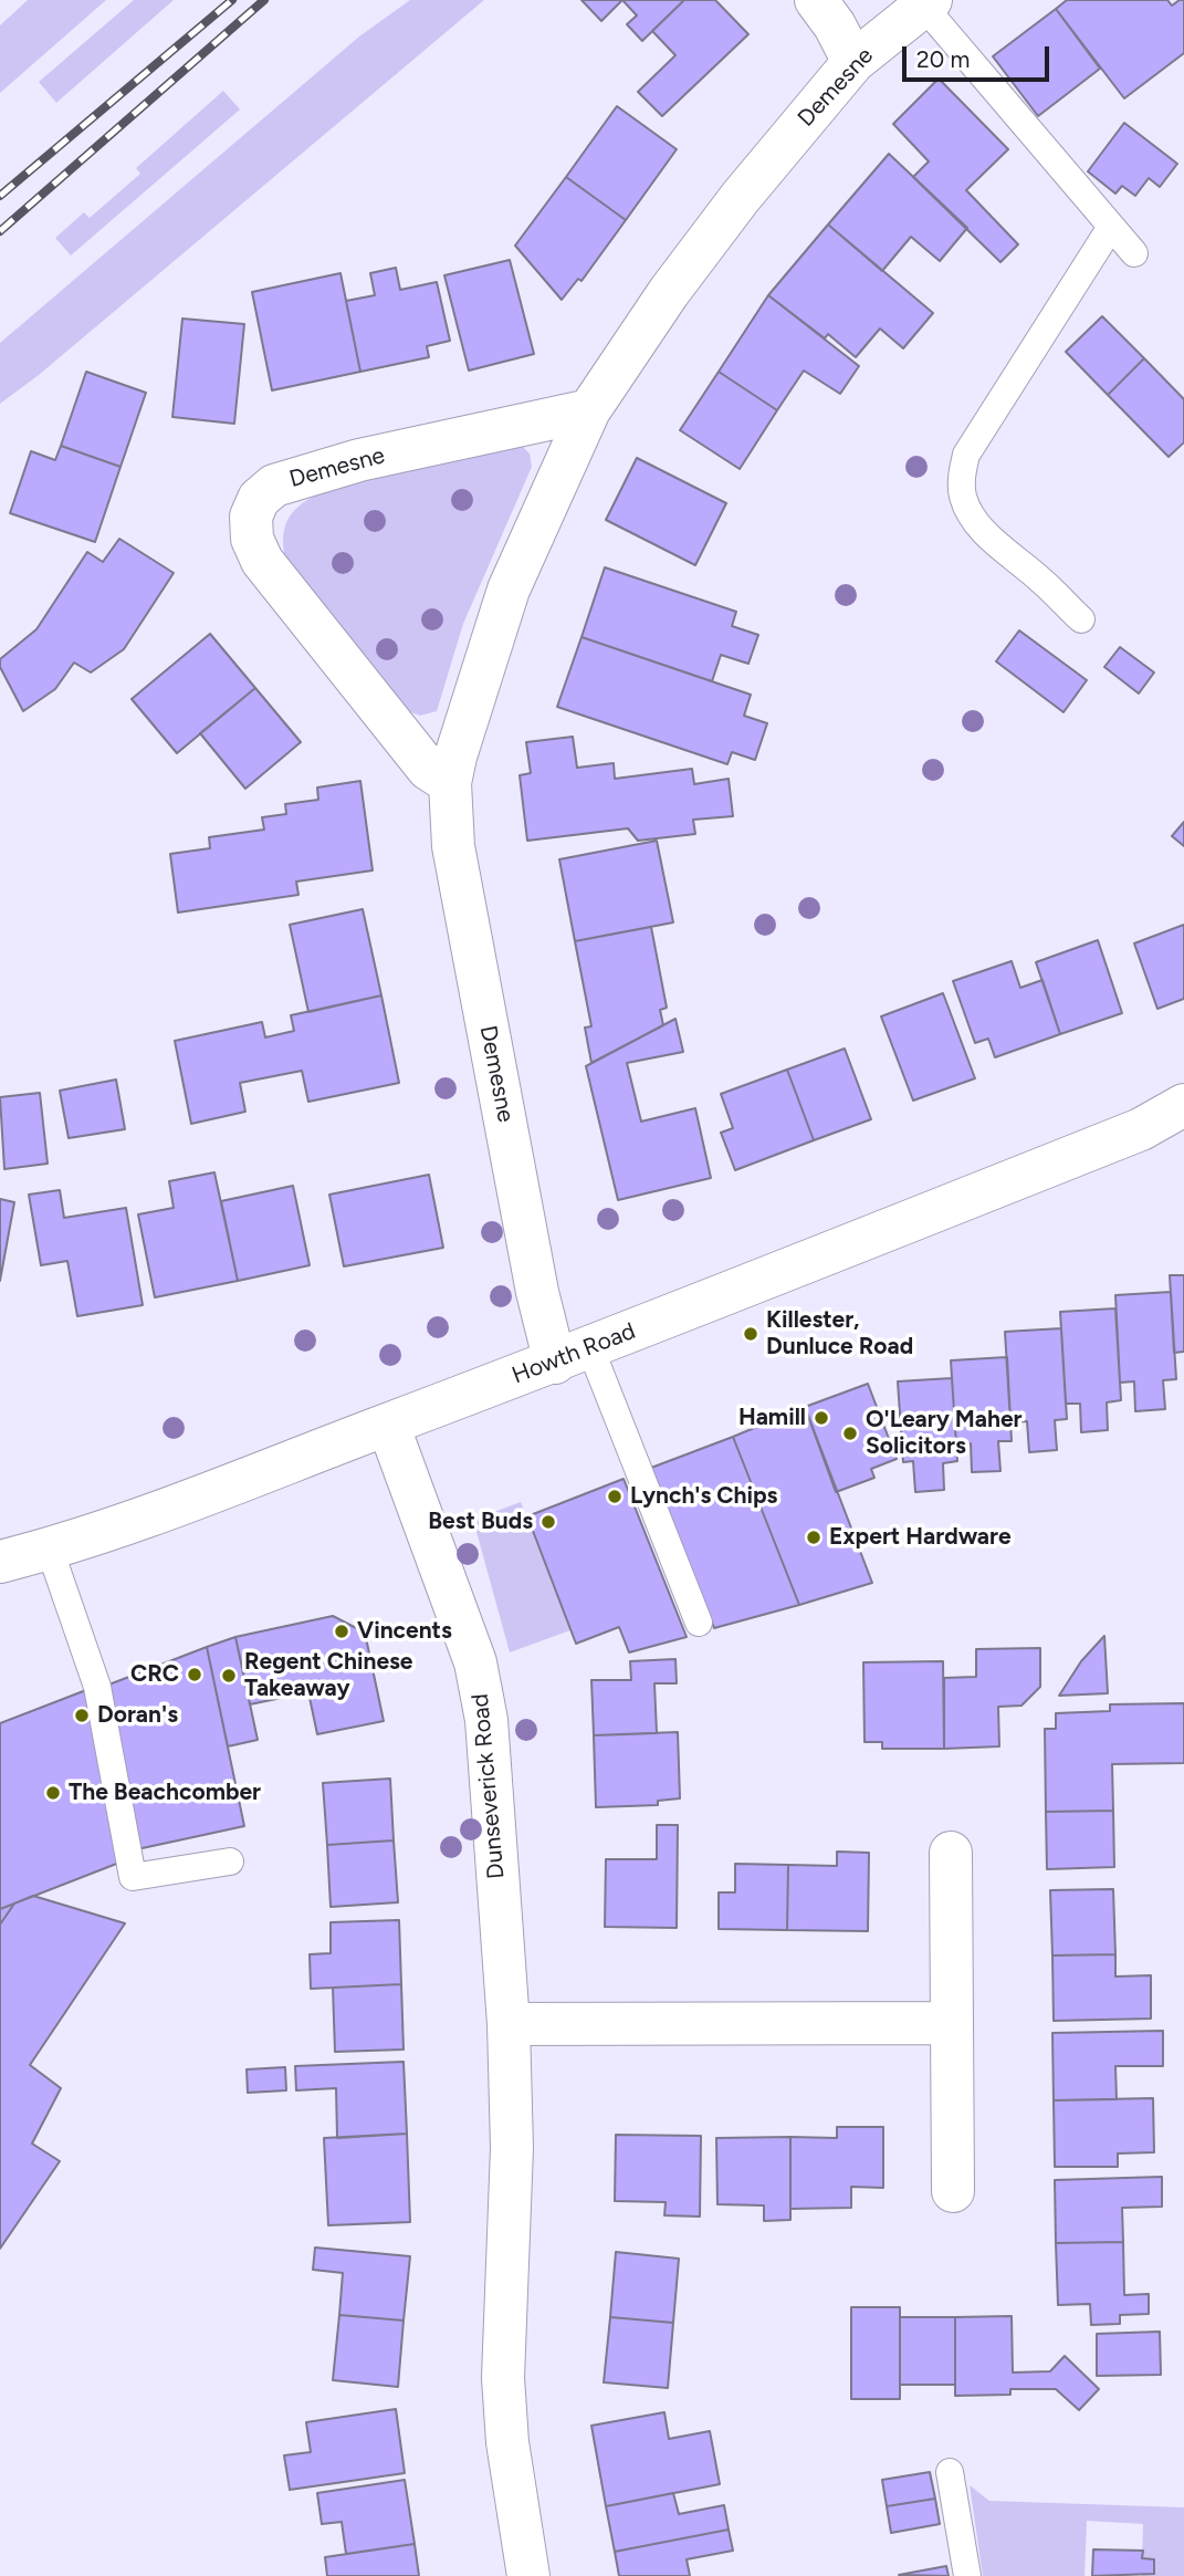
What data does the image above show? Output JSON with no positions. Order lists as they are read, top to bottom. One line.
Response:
{"streets":{"street":["Demesne","Howth Road","Dunseverick Road"]},"crossings":[["Demesne","Howth Road"],["Howth Road","Dunseverick Road"]],"places":["Killester, Dunluce Road","Hamill","O'Leary Maher Solicitors","Lynch's Chips","Best Buds","Expert Hardware","Vincents","CRC","Regent Chinese Takeaway","Doran's","The Beachcomber"],"scale_bar":"20 m"}
